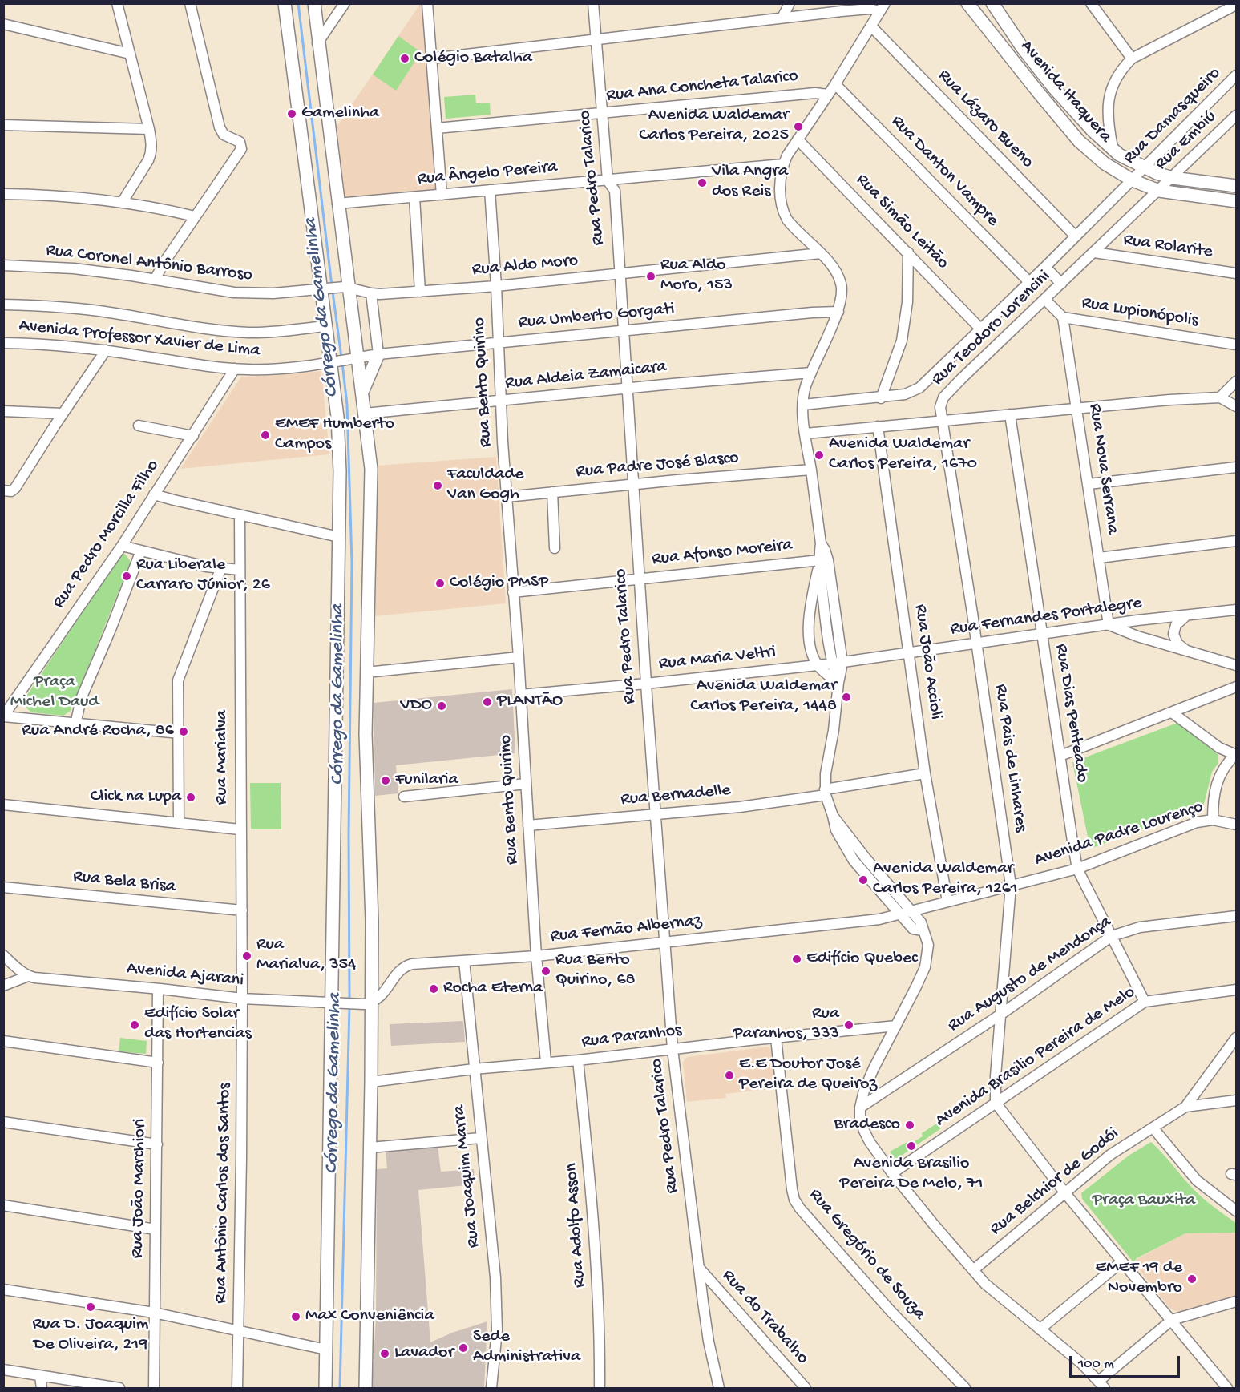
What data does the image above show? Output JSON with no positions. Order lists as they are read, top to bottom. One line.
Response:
{"streets":{"main road":["Avenida Itaquera"],"street":["Rua Ana Concheta Talarico","Rua Damasqueiro","Rua Lázaro Bueno","Rua Embiú","Rua Danton Vampre","Rua Ângelo Pereira","Rua Pedro Talarico","Rua Simão Leitão","Rua Rolarite","Rua Coronel Antônio Barroso","Rua Aldo Moro","Rua Lupionópolis","Rua Umberto Gorgati","Rua Teodoro Lorencini","Avenida Professor Xavier de Lima","Rua Aldeia Zamaicara","Rua Bento Quirino","Rua Padre José Blasco","Rua Nova Serrana","Rua Pedro Morcilla Filho","Rua Afonso Moreira","Rua Fernandes Portalegre","Rua Maria Veltri","Rua João Accioli","Rua Dias Penteado","Rua Marialva","Rua Pais de Linhares","Rua Bernadelle","Avenida Padre Lourenço","Rua Bela Brisa","Rua Fernão Albernaz","Rua Augusto de Mendonça","Avenida Ajarani","Rua Paranhos","Avenida Brasilio Pereira de Melo","Rua Joaquim Marra","Rua Belchior de Godói","Rua João Marchiori","Rua Antônio Carlos dos Santos","Rua Adolfo Asson","Rua Gregório de Souza","Rua do Trabalho"]},"crossings":[["Rua Ana Concheta Talarico","Rua Pedro Talarico"],["Avenida Itaquera","Rua Damasqueiro"],["Avenida Itaquera","Rua Embiú"],["Avenida Itaquera","Rua Teodoro Lorencini"],["Rua Damasqueiro","Rua Teodoro Lorencini"],["Rua Lázaro Bueno","Rua Teodoro Lorencini"],["Rua Embiú","Rua Teodoro Lorencini"],["Rua Danton Vampre","Rua Teodoro Lorencini"],["Rua Ângelo Pereira","Rua Pedro Talarico"],["Rua Ângelo Pereira","Rua Bento Quirino"],["Rua Pedro Talarico","Rua Aldo Moro"],["Rua Pedro Talarico","Rua Umberto Gorgati"],["Rua Pedro Talarico","Rua Aldeia Zamaicara"],["Rua Pedro Talarico","Rua Padre José Blasco"],["Rua Pedro Talarico","Rua Afonso Moreira"],["Rua Pedro Talarico","Rua Maria Veltri"],["Rua Pedro Talarico","Rua Bernadelle"],["Rua Pedro Talarico","Rua Fernão Albernaz"],["Rua Pedro Talarico","Rua Paranhos"],["Rua Pedro Talarico","Rua do Trabalho"],["Rua Simão Leitão","Rua Teodoro Lorencini"],["Rua Rolarite","Rua Teodoro Lorencini"],["Rua Coronel Antônio Barroso","Rua Aldo Moro"],["Rua Aldo Moro","Rua Bento Quirino"],["Rua Lupionópolis","Rua Teodoro Lorencini"],["Rua Lupionópolis","Rua Nova Serrana"],["Rua Umberto Gorgati","Avenida Professor Xavier de Lima"],["Rua Umberto Gorgati","Rua Bento Quirino"],["Rua Teodoro Lorencini","Rua Pais de Linhares"],["Avenida Professor Xavier de Lima","Rua Pedro Morcilla Filho"],["Rua Aldeia Zamaicara","Rua Bento Quirino"],["Rua Bento Quirino","Rua Padre José Blasco"],["Rua Bento Quirino","Rua Afonso Moreira"],["Rua Bento Quirino","Rua Maria Veltri"],["Rua Bento Quirino","Rua Bernadelle"],["Rua Bento Quirino","Rua Fernão Albernaz"],["Rua Bento Quirino","Rua Paranhos"],["Rua Nova Serrana","Rua Fernandes Portalegre"],["Rua Fernandes Portalegre","Rua Maria Veltri"],["Rua Fernandes Portalegre","Rua João Accioli"],["Rua Fernandes Portalegre","Rua Dias Penteado"],["Rua Fernandes Portalegre","Rua Pais de Linhares"],["Rua João Accioli","Rua Bernadelle"],["Rua João Accioli","Avenida Padre Lourenço"],["Rua Dias Penteado","Avenida Padre Lourenço"],["Rua Dias Penteado","Rua Augusto de Mendonça"],["Rua Dias Penteado","Avenida Brasilio Pereira de Melo"],["Rua Marialva","Rua Bela Brisa"],["Rua Marialva","Avenida Ajarani"],["Rua Marialva","Rua Antônio Carlos dos Santos"],["Rua Pais de Linhares","Avenida Padre Lourenço"],["Rua Pais de Linhares","Rua Augusto de Mendonça"],["Rua Pais de Linhares","Avenida Brasilio Pereira de Melo"],["Avenida Padre Lourenço","Rua Fernão Albernaz"],["Rua Fernão Albernaz","Avenida Ajarani"],["Rua Fernão Albernaz","Rua Joaquim Marra"],["Avenida Ajarani","Rua João Marchiori"],["Avenida Ajarani","Rua Antônio Carlos dos Santos"],["Rua Paranhos","Rua Joaquim Marra"],["Rua Paranhos","Rua Adolfo Asson"],["Rua Paranhos","Rua Gregório de Souza"]],"water":["Córrego da Gamelinha"],"parks":["Praça Michel Daud","Praça Bauxita"],"places":["Colégio Batalha","Gamelinha","Avenida Waldemar Carlos Pereira, 2025","Vila Angra dos Reis","Rua Aldo Moro, 153","EMEF Humberto Campos","Avenida Waldemar Carlos Pereira, 1670","Faculdade Van Gogh","Rua Liberale Carraro Júnior, 26","Colégio PMSP","Avenida Waldemar Carlos Pereira, 1448","PLANTÃO","VDO","Rua André Rocha, 86","Funilaria","Click na Lupa","Avenida Waldemar Carlos Pereira, 1261","Rua Marialva, 354","Edifício Quebec","Rua Bento Quirino, 68","Rocha Eterna","Edifício Solar das Hortencias","Rua Paranhos, 333","E.E Doutor José Pereira de Queiroz","Bradesco","Avenida Brasilio Pereira De Melo, 71","EMEF 19 de Novembro","Rua D. Joaquim De Oliveira, 219","Max Conveniência","Sede Administrativa","Lavador"],"scale_bar":"100 m"}
